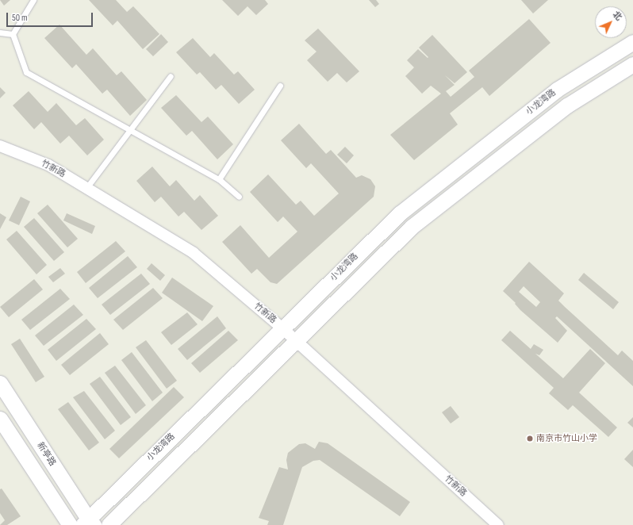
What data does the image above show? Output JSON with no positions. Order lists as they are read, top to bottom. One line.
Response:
{"streets":{"main road":["小龙湾路","新亭路"],"street":["竹新路"]},"crossings":[["小龙湾路","竹新路"],["小龙湾路","新亭路"]],"places":["南京市竹山小学"],"scale_bar":"50 m","north":"top right"}
